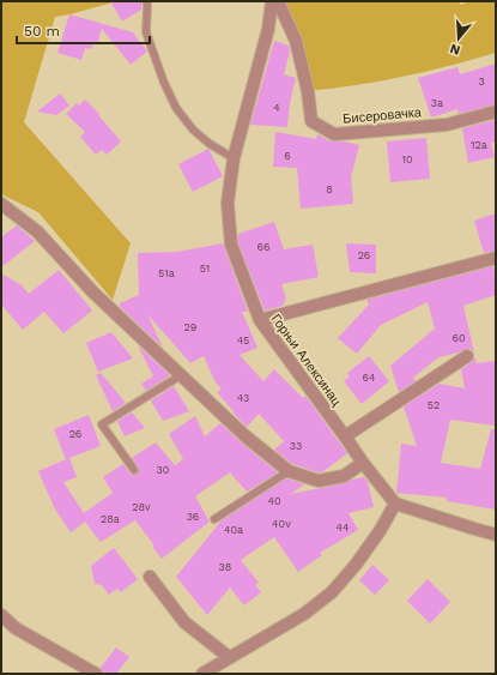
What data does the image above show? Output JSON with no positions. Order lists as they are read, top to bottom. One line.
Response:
{"streets":{"street":["Бисеровачка","Горњи Алексинац"]},"house_numbers":["3","3a","4","12a","6","10","8","66","26","51","51a","29","60","45","64","43","52","26","33","30","40","28v","36","28a","40v","44","40a","38"],"scale_bar":"50 m","north":"bottom"}
